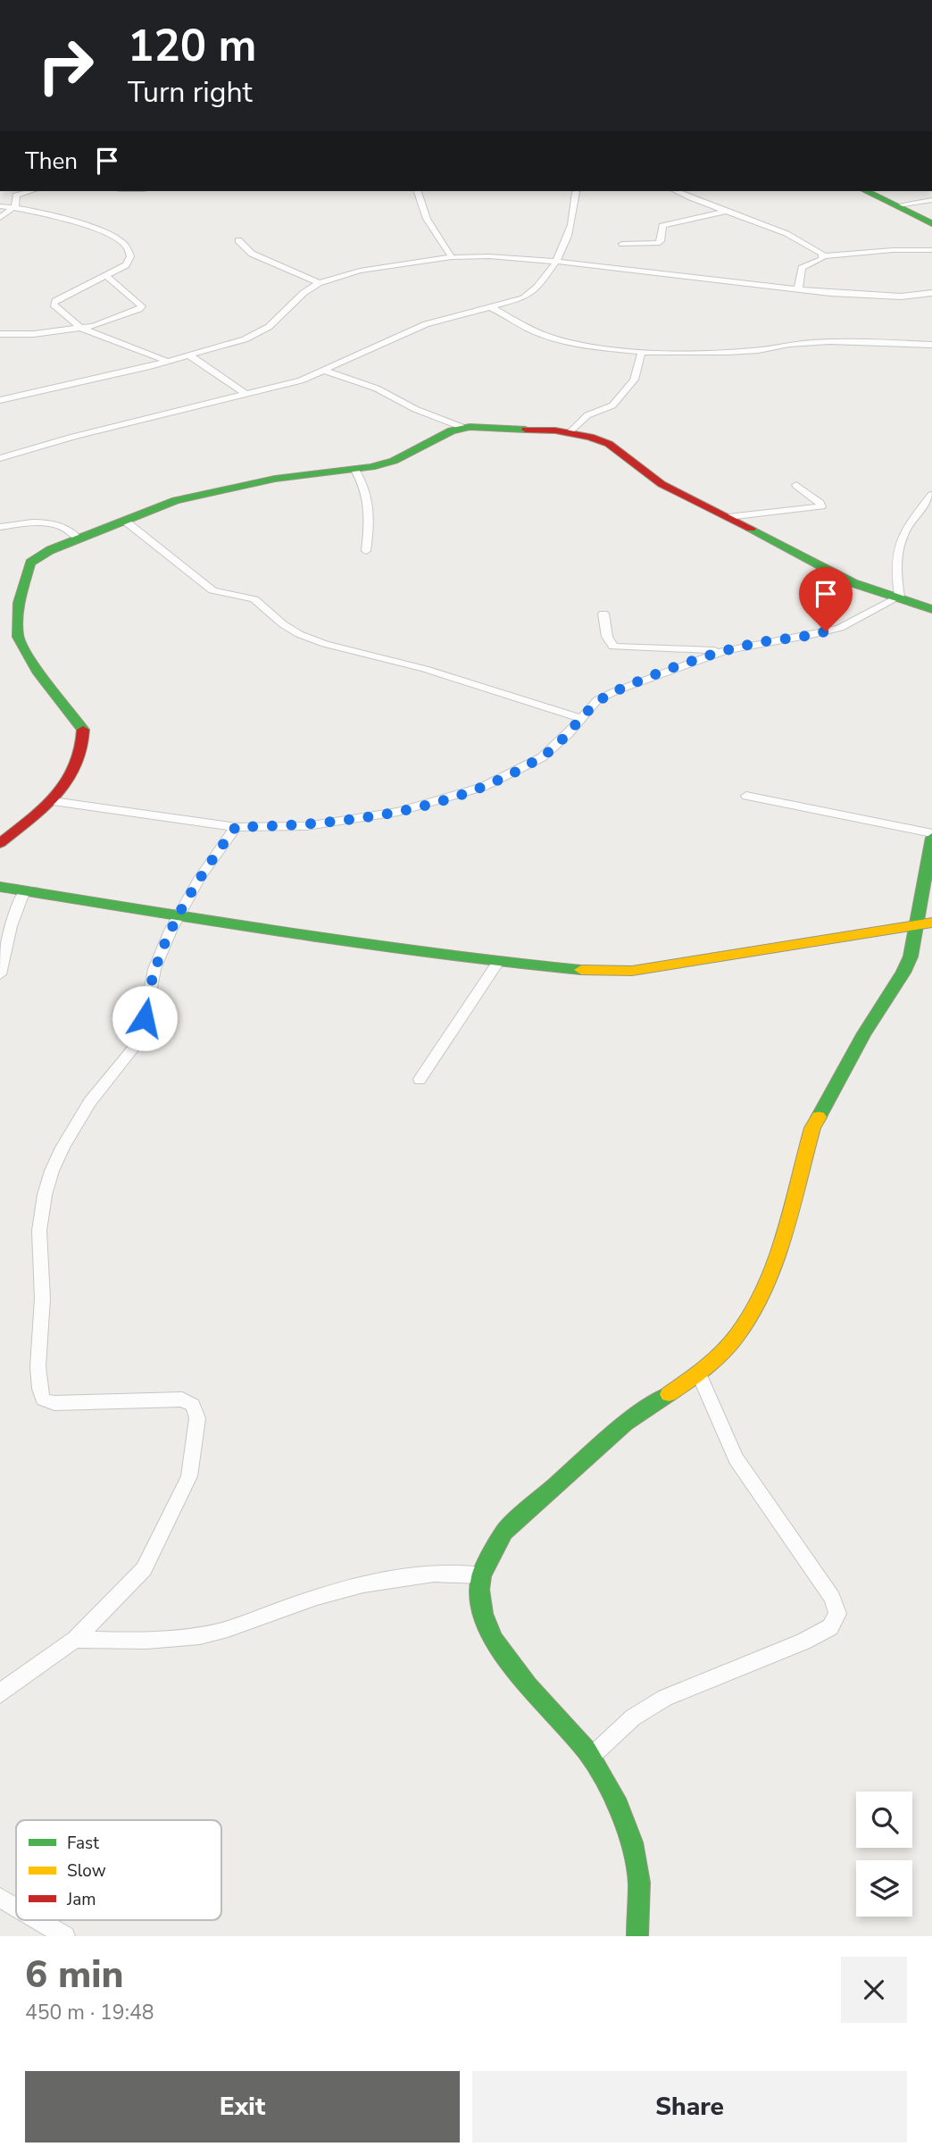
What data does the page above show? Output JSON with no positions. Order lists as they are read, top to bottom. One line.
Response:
{"legend":["Fast","Slow","Jam"],"page":{"turn":["120 m","Turn right"],"then":"Then","heading":["6 min","450 m · 19:48"],"buttons":["Exit","Share"]}}
